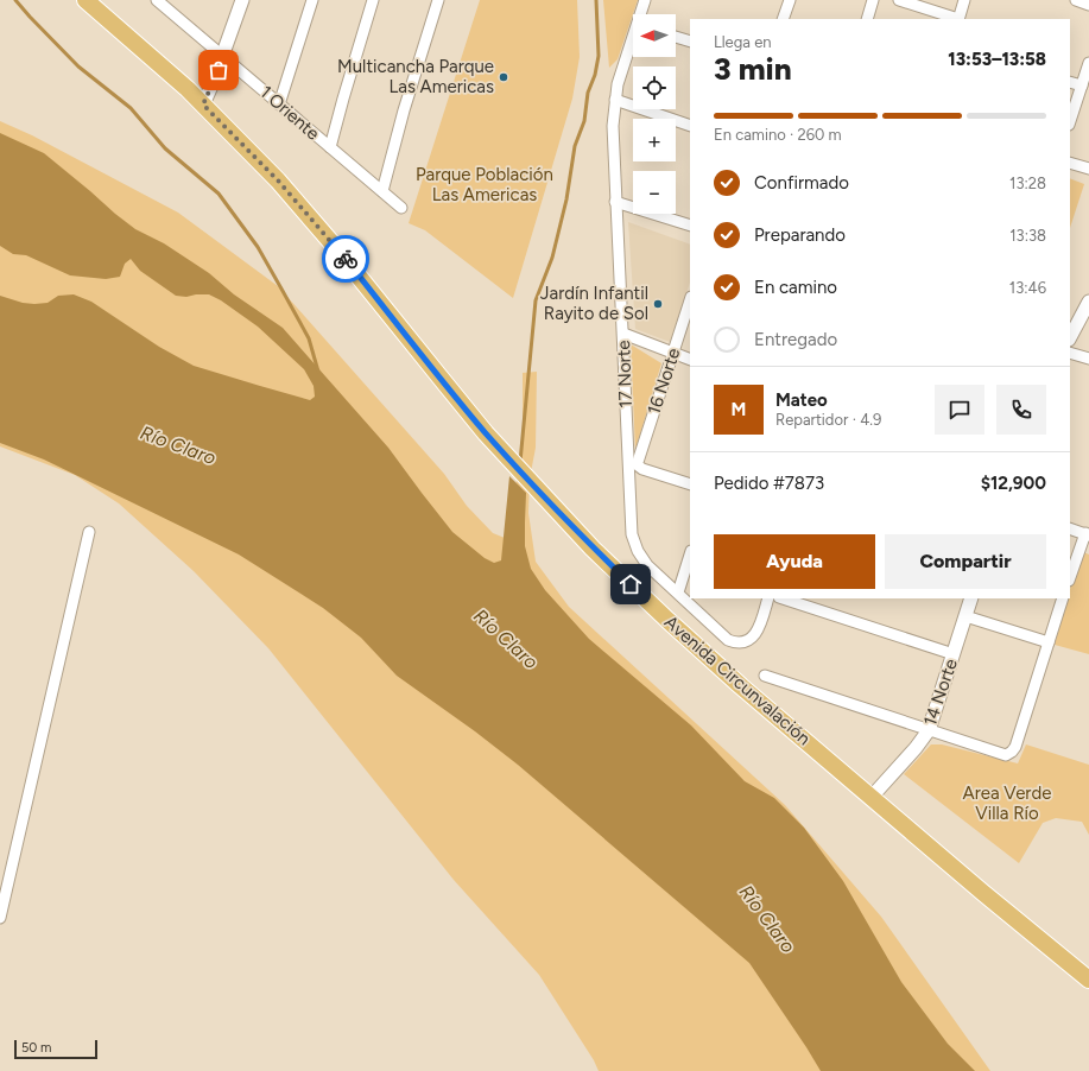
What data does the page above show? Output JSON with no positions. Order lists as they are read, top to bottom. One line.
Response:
{"streets":{"main road":["Avenida Circunvalación"],"street":["1 Oriente","17 Norte","16 Norte","14 Norte"]},"crossings":[["Avenida Circunvalación","14 Norte"]],"water":["Río Claro"],"parks":["Parque Población Las Americas","Area Verde Villa Río"],"places":["Multicancha Parque Las Americas","Jardín Infantil Rayito de Sol"],"scale_bar":"50 m","north":"left","page":{"map_buttons":["+","−"],"heading":["3 min","Llega en","13:53–13:58"],"panel":["Mateo","Repartidor · 4.9","Pedido #7873","$12,900"],"bar":"En camino · 260 m","list":[["Confirmado","13:28"],["Preparando","13:38"],["En camino","13:46"],"Entregado"],"round":"M","buttons":["Ayuda","Compartir"],"scale":"50 m"}}
